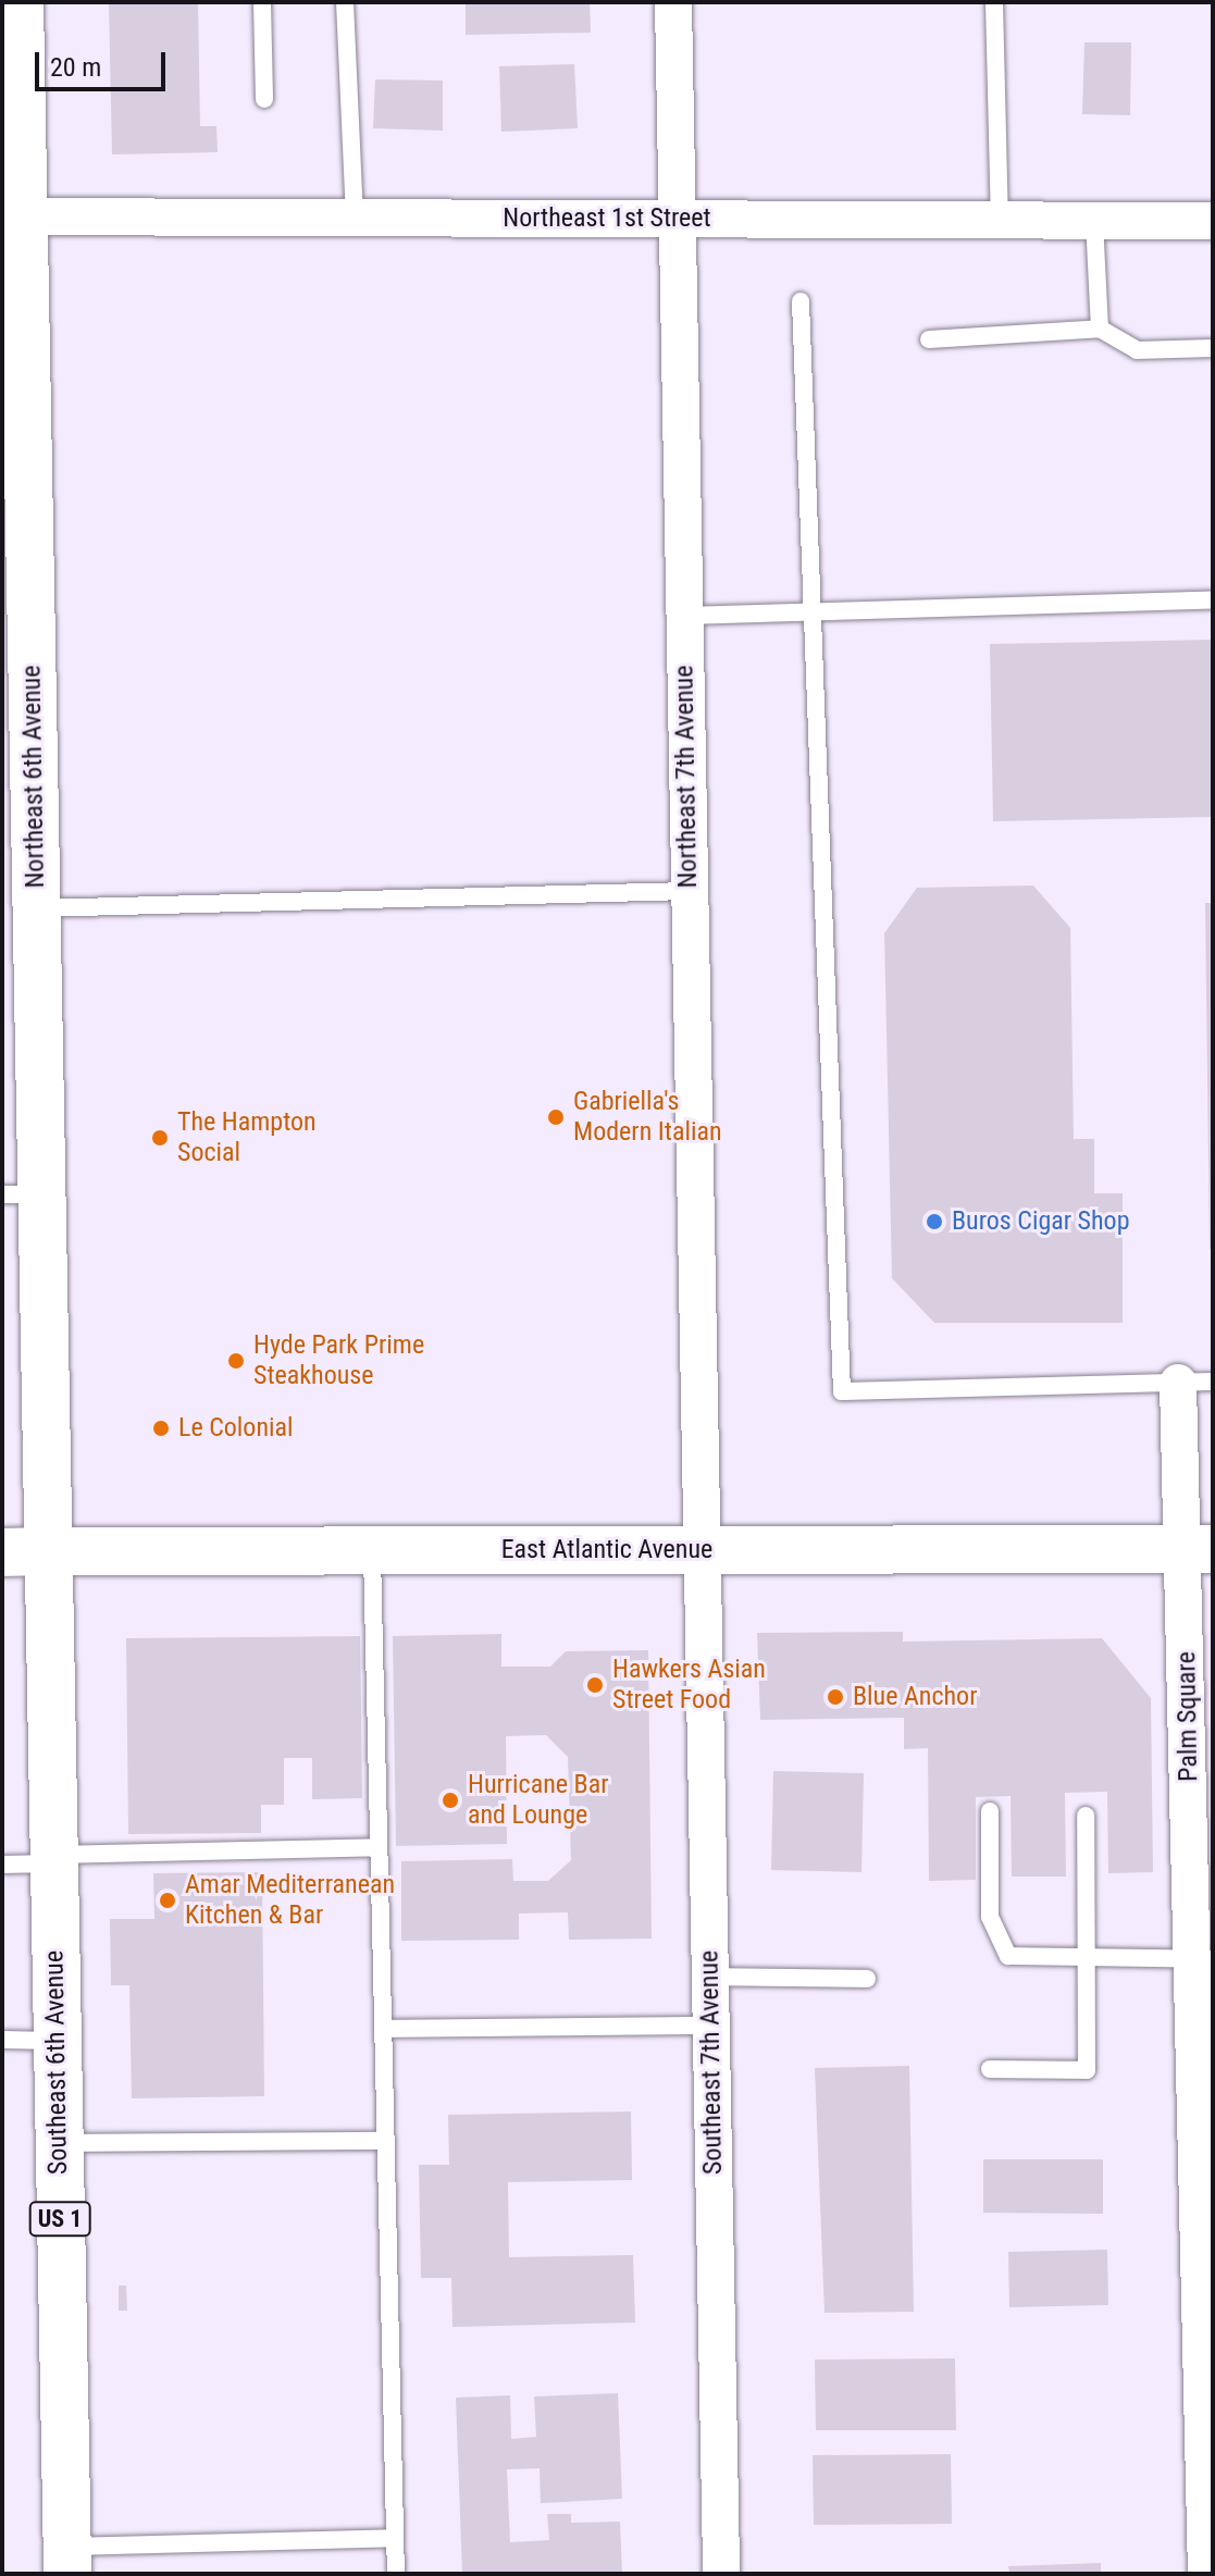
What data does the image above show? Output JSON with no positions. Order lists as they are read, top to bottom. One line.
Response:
{"streets":{"main road":["Northeast 6th Avenue","East Atlantic Avenue","Southeast 6th Avenue","US 1"],"street":["Northeast 1st Street","Northeast 7th Avenue","Palm Square","Southeast 7th Avenue"]},"crossings":[["Northeast 1st Street","Northeast 6th Avenue"],["Northeast 1st Street","Northeast 7th Avenue"],["Northeast 6th Avenue","East Atlantic Avenue"],["Northeast 6th Avenue","Southeast 6th Avenue"],["Northeast 7th Avenue","East Atlantic Avenue"],["Northeast 7th Avenue","Southeast 7th Avenue"],["East Atlantic Avenue","Palm Square"],["East Atlantic Avenue","Southeast 6th Avenue"],["East Atlantic Avenue","Southeast 7th Avenue"]],"places":["Gabriella's Modern Italian","The Hampton Social","Buros Cigar Shop","Hyde Park Prime Steakhouse","Le Colonial","Hawkers Asian Street Food","Blue Anchor","Hurricane Bar and Lounge","Amar Mediterranean Kitchen & Bar"],"scale_bar":"20 m"}
